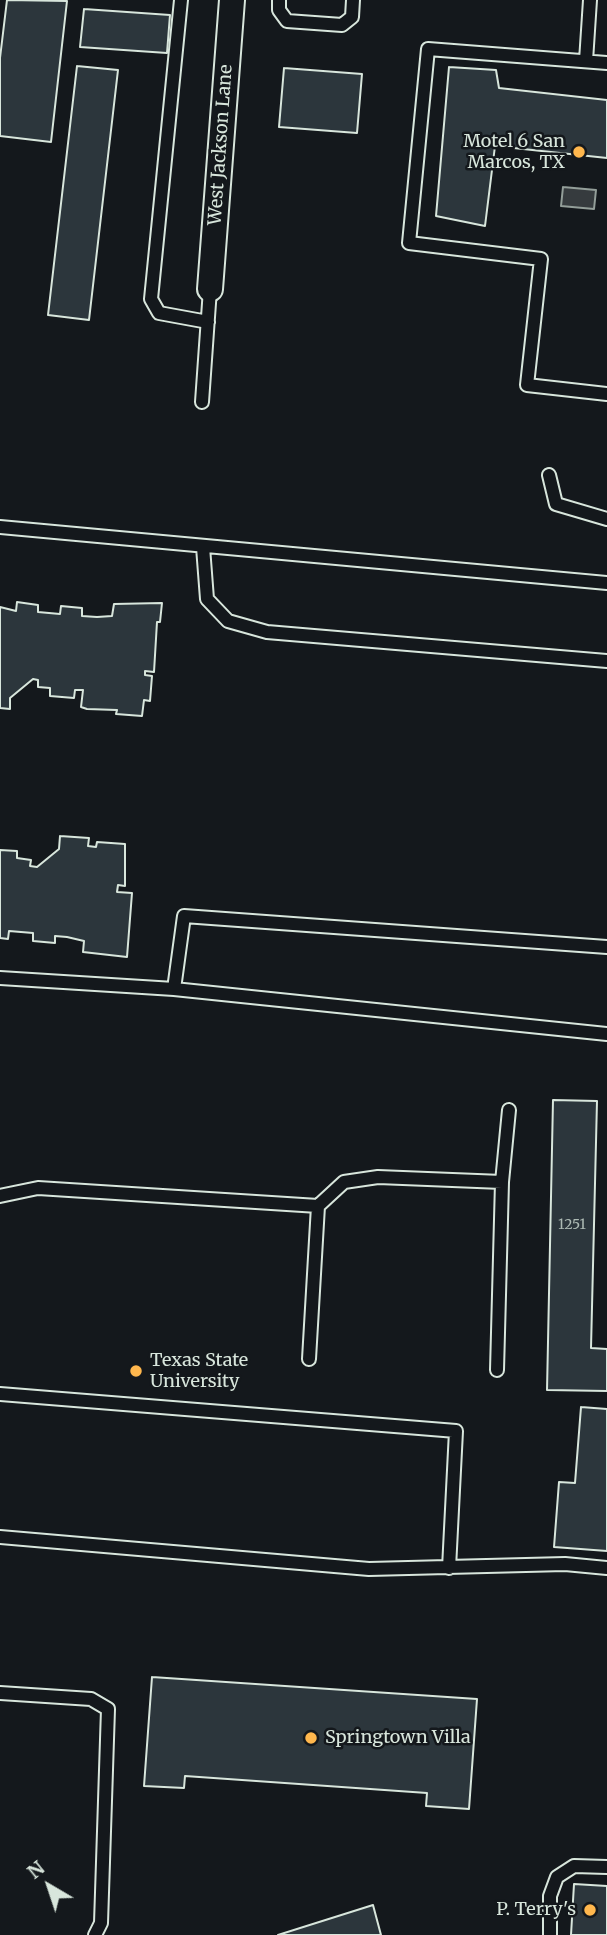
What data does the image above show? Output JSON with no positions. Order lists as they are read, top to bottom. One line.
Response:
{"streets":{"street":["West Jackson Lane"]},"places":["Motel 6 San Marcos, TX","Texas State University","Springtown Villa","P. Terry's"],"house_numbers":["1251"],"north":"top left"}
